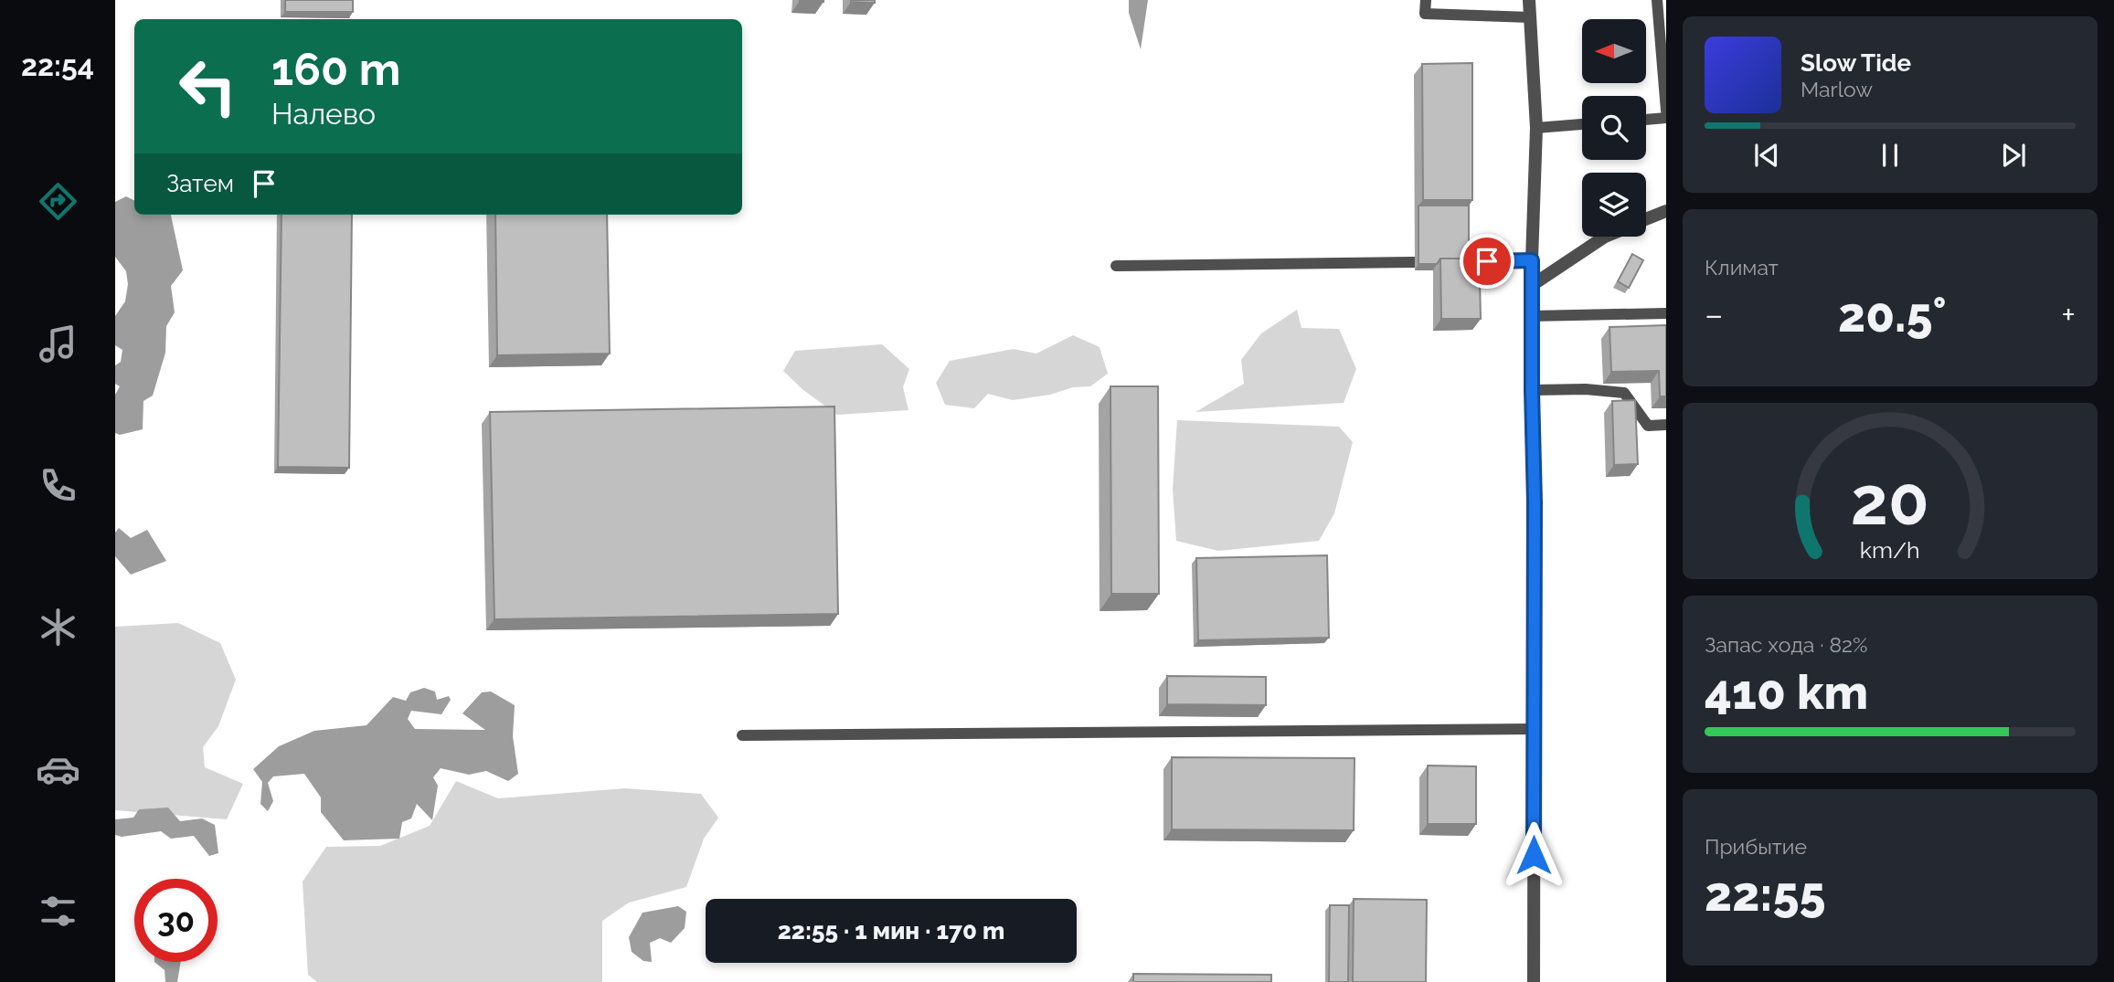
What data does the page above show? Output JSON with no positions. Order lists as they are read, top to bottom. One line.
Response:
{"north":"left","page":{"tabs":"22:54","turn":["160 m","Налево"],"song":["Slow Tide","Marlow"],"then":"Затем","tile":["Климат",["Запас хода · 82%","410 km"],["Прибытие","22:55"]],"heat":["−","20.5°","+"],"limit":"30","trip":"22:55 · 1 мин · 170 m","gauge":["20","km/h"]}}
